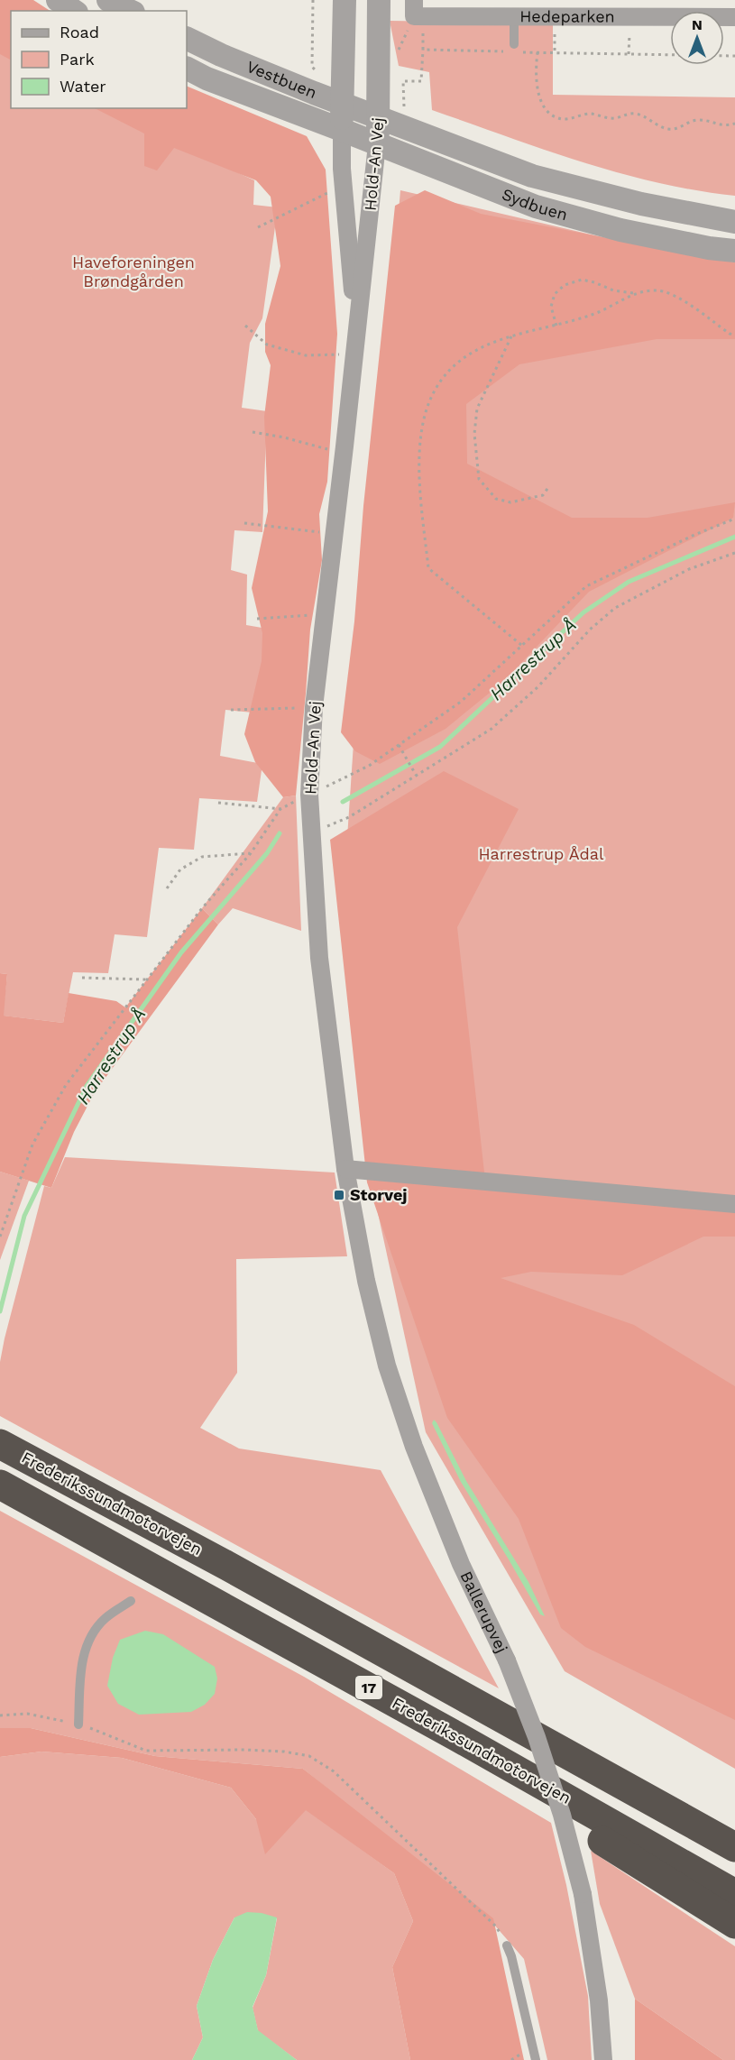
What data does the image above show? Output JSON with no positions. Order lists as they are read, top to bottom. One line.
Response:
{"streets":{"highway":["Frederikssundmotorvejen","17"],"street":["Hedeparken","Vestbuen","Hold-An Vej","Sydbuen","Ballerupvej"]},"crossings":[["Vestbuen","Hold-An Vej"],["Vestbuen","Sydbuen"],["Hold-An Vej","Sydbuen"],["Hold-An Vej","Ballerupvej"]],"water":["Harrestrup Å"],"parks":["Haveforeningen Brøndgården","Harrestrup Ådal"],"places":{"transit":["Storvej"]},"legend":["Road","Park","Water"],"north":"top"}
